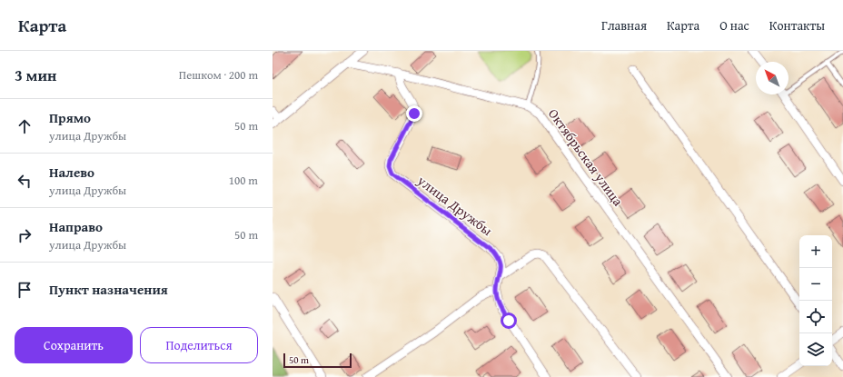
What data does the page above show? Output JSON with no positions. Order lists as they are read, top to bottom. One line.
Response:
{"streets":{"street":["Октябрьская улица","улица Дружбы"]},"crossings":[["Октябрьская улица","улица Дружбы"]],"scale_bar":"50 m","north":"top left","page":{"header":"Карта","nav":["Главная","Карта","О нас","Контакты"],"heading":["3 мин","Пешком · 200 m"],"list":[["Прямо","улица Дружбы","50 m"],["Налево","улица Дружбы","100 m"],["Направо","улица Дружбы","50 m"],"Пункт назначения"],"map_buttons":["+","−"],"buttons":["Сохранить","Поделиться"],"scale":"50 m"}}
